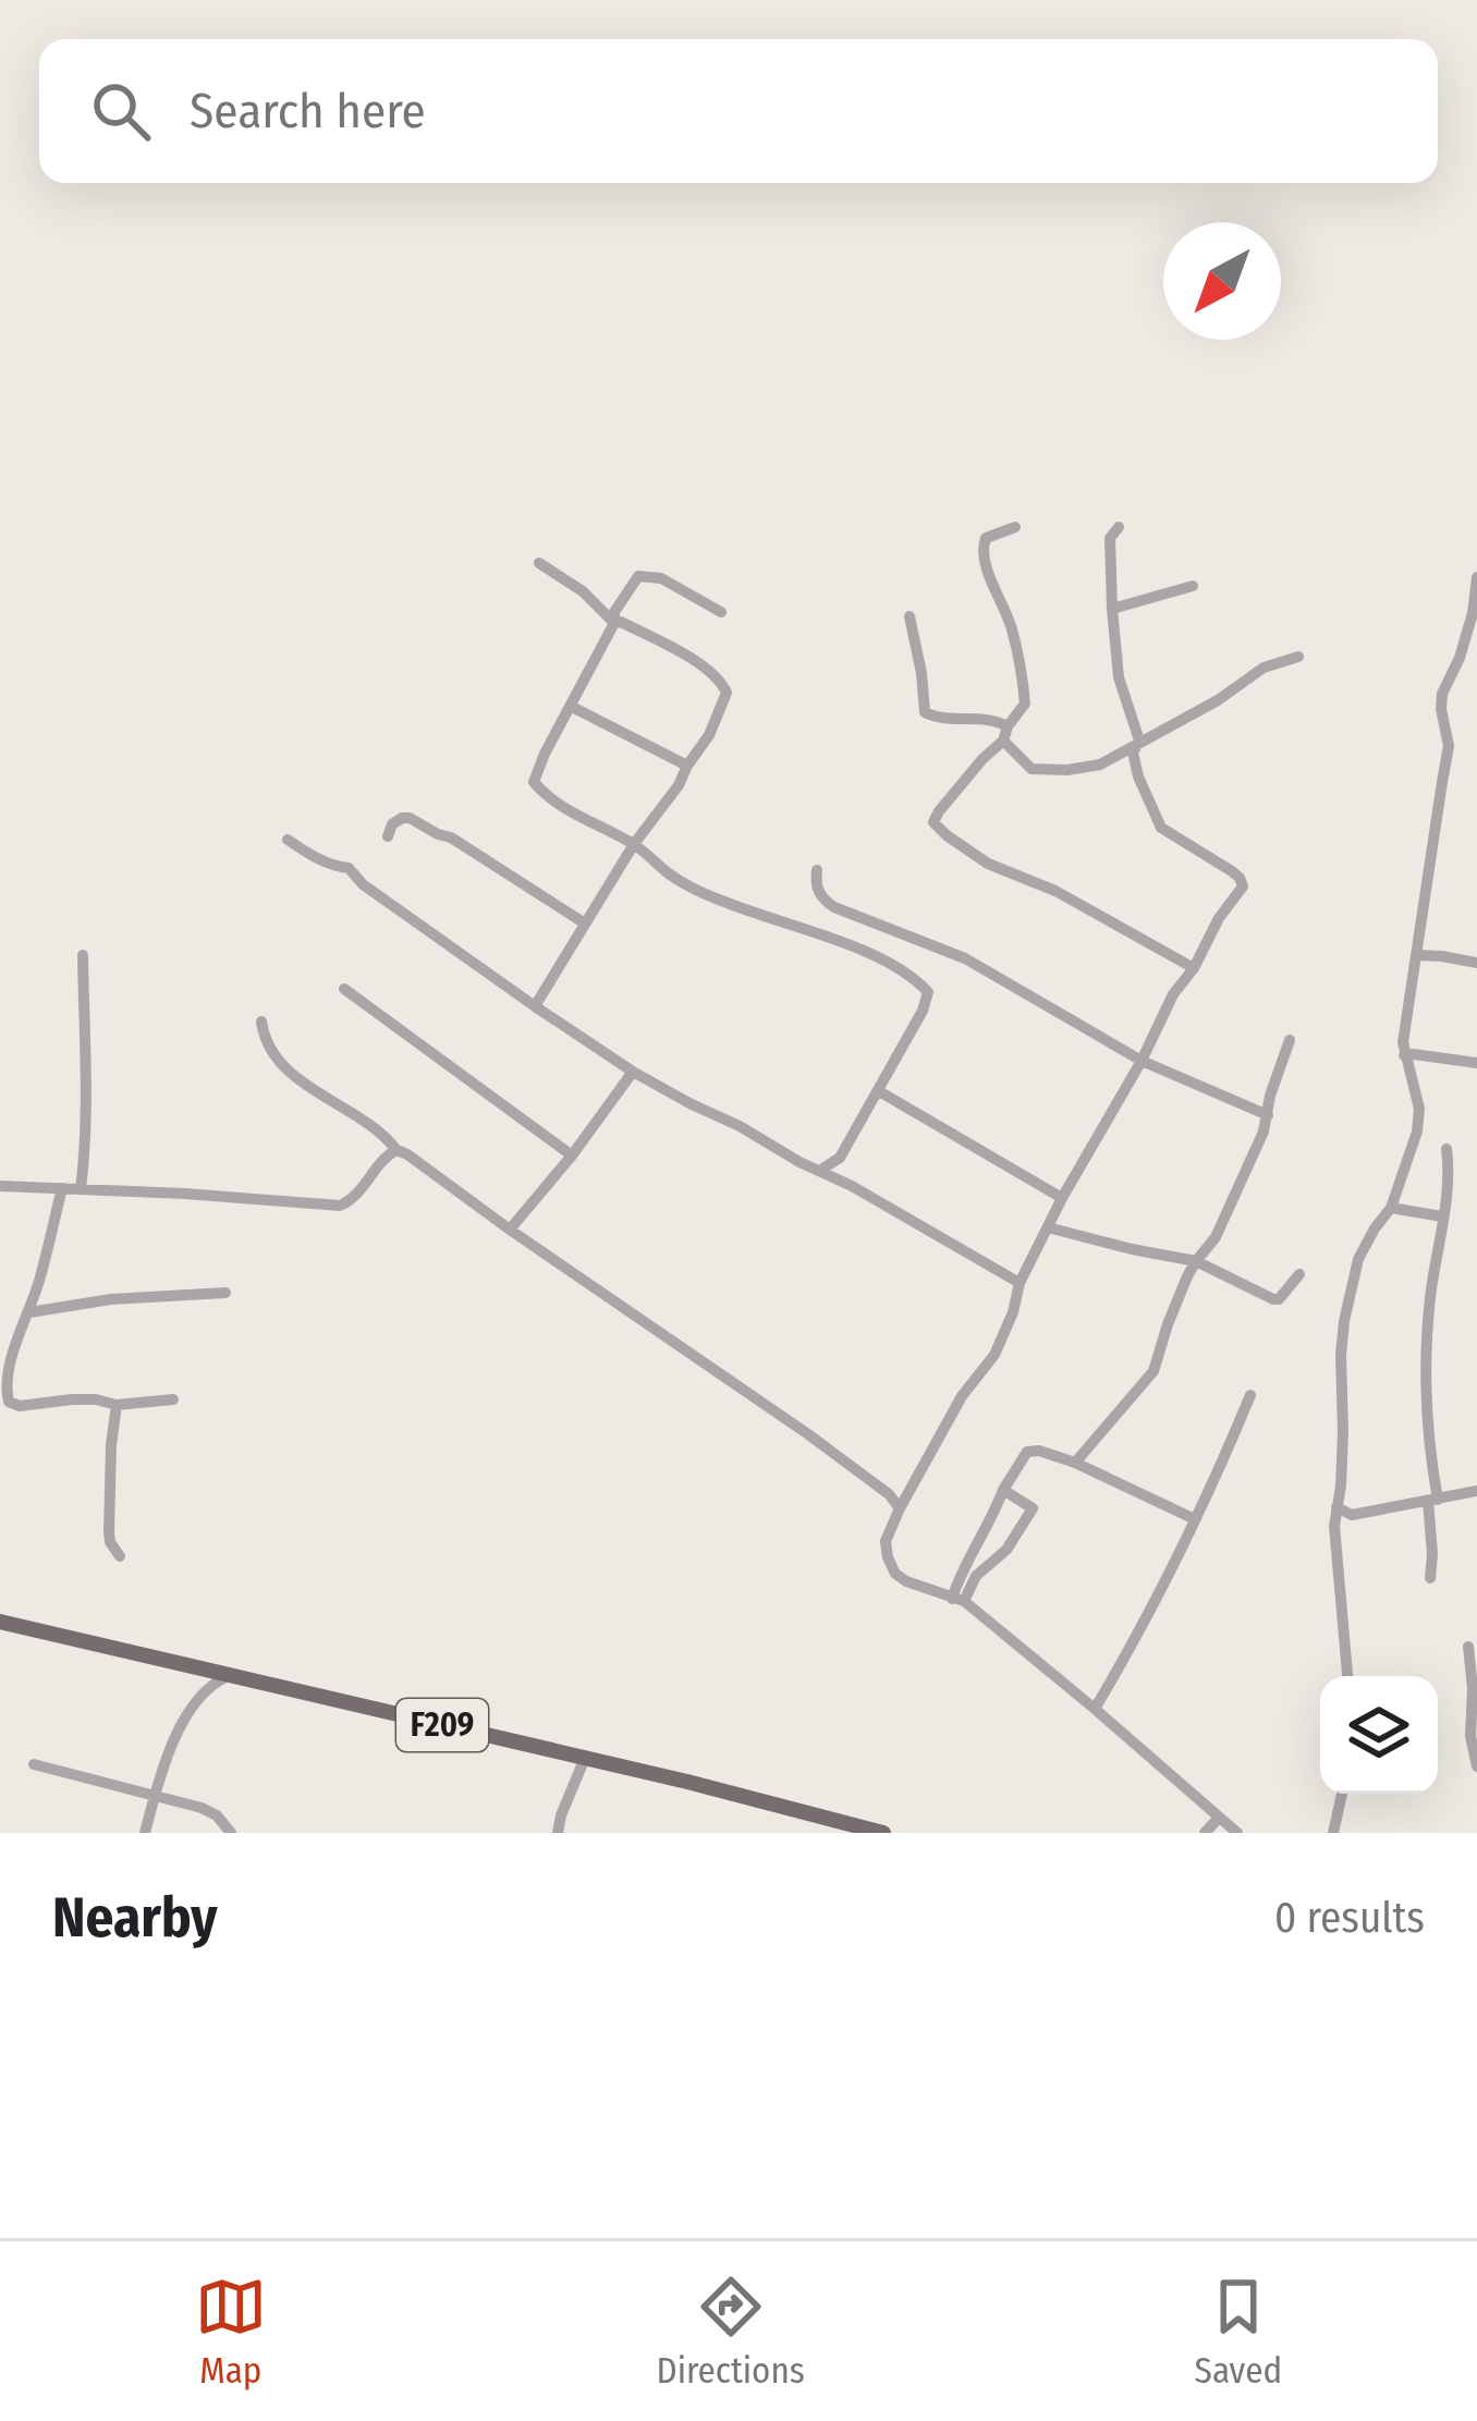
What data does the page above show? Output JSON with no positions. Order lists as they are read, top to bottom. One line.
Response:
{"streets":{"main road":["F209"]},"north":"bottom left","page":{"search":"Search here","heading":["Nearby","0 results"],"nav":["Map","Directions","Saved"]}}
